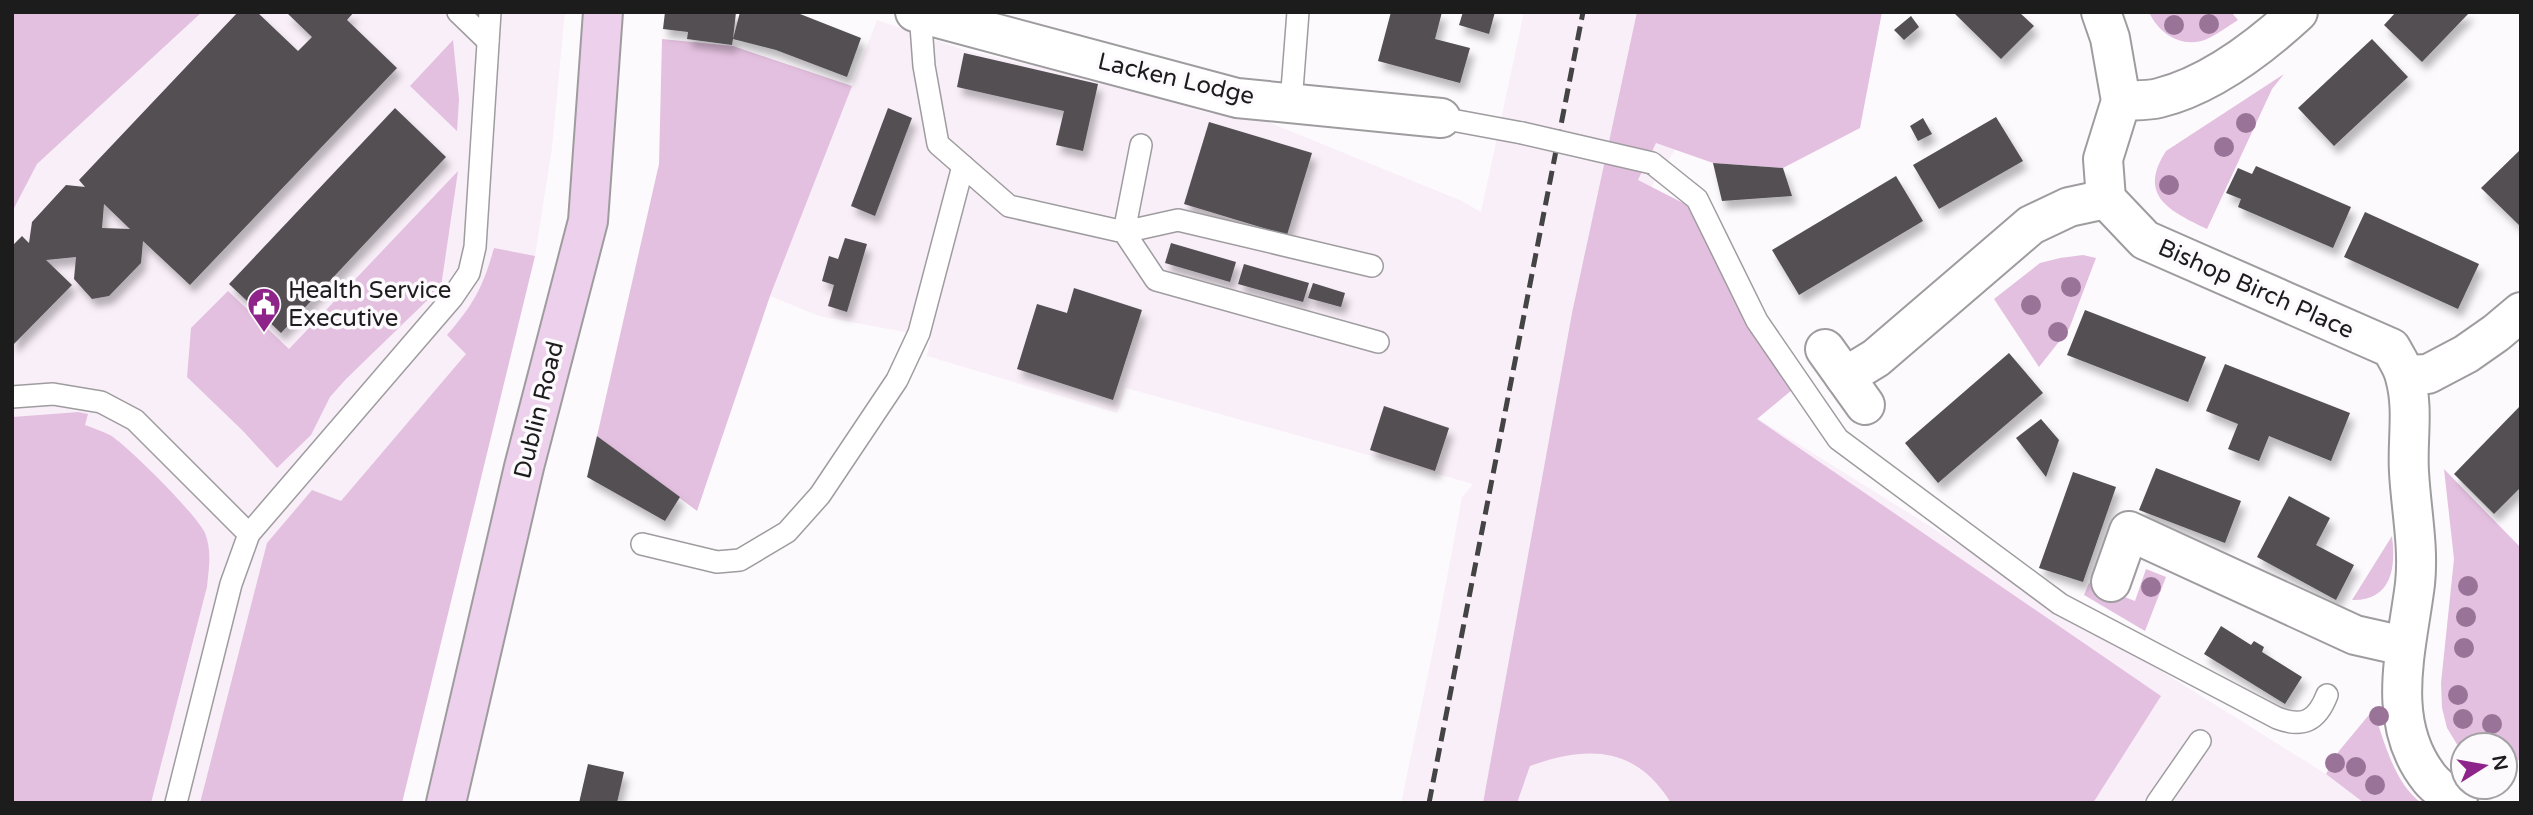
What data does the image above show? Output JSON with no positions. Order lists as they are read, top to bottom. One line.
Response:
{"streets":{"main road":["Dublin Road"],"street":["Lacken Lodge","Bishop Birch Place"]},"places":{"public building":["Health Service Executive"]},"north":"right"}
